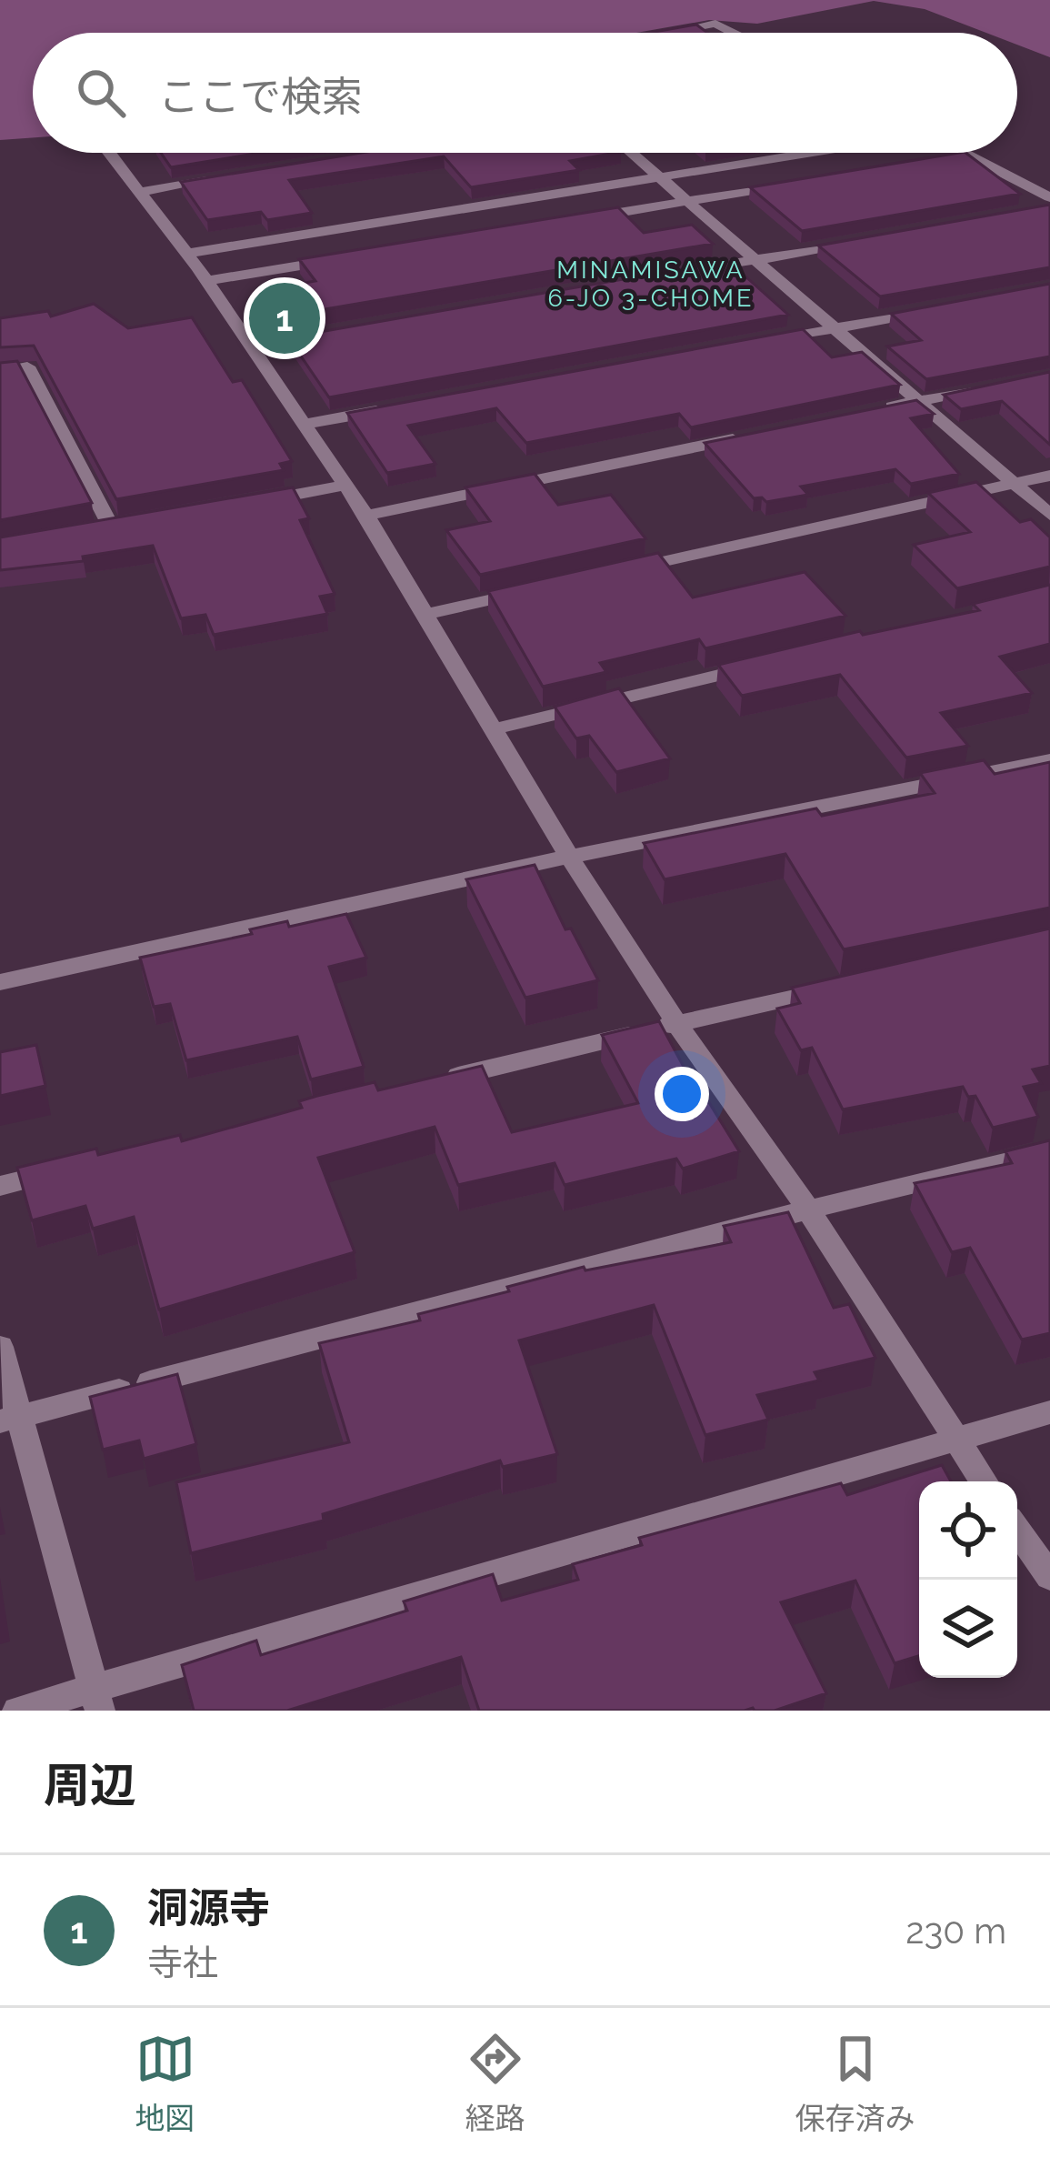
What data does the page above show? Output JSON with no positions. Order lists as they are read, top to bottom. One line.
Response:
{"districts":["MINAMISAWA 6-JO 3-CHOME"],"page":{"search":"ここで検索","pins":"1","heading":"周辺","list":[{"mark":"1","name":"洞源寺","note":"寺社","value":"230 m"}],"nav":["地図","経路","保存済み"]}}
